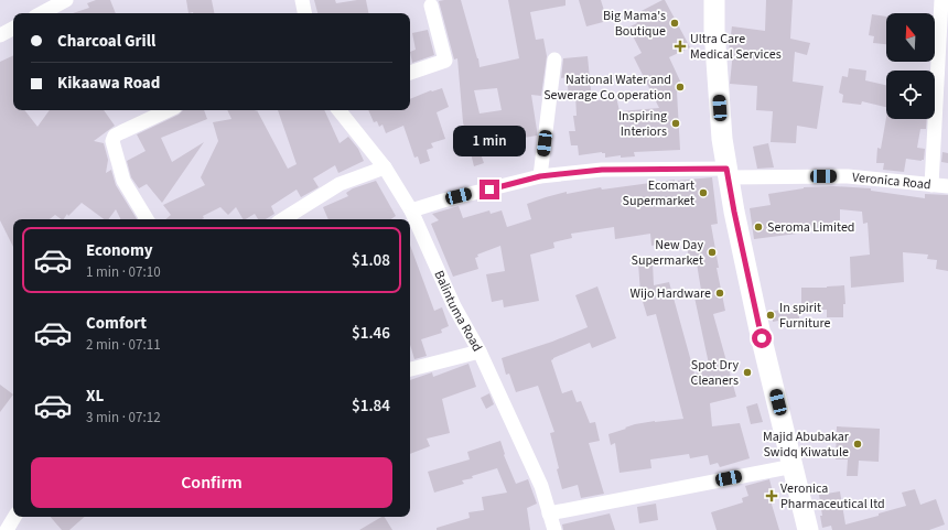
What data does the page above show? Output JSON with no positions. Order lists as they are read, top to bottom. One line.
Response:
{"streets":{"street":["Veronica Road","Balintuma Road"]},"crossings":[["Veronica Road","Balintuma Road"]],"places":{"other":["Big Mama's Boutique","National Water and Sewerage Co operation","Inspiring Interiors","Ecomart Supermarket","Seroma Limited","New Day Supermarket","Wijo Hardware","In spirit Furniture","Spot Dry Cleaners","Majid Abubakar Swidq Kiwatule"],"health":["Ultra Care Medical Services","Veronica Pharmaceutical ltd"]},"north":"top","page":{"banner":["Charcoal Grill","Kikaawa Road"],"bubble":"1 min","list":[{"name":"Economy","note":"1 min · 07:10","value":"$1.08"},{"name":"Comfort","note":"2 min · 07:11","value":"$1.46"},{"name":"XL","note":"3 min · 07:12","value":"$1.84"}],"buttons":"Confirm"}}
